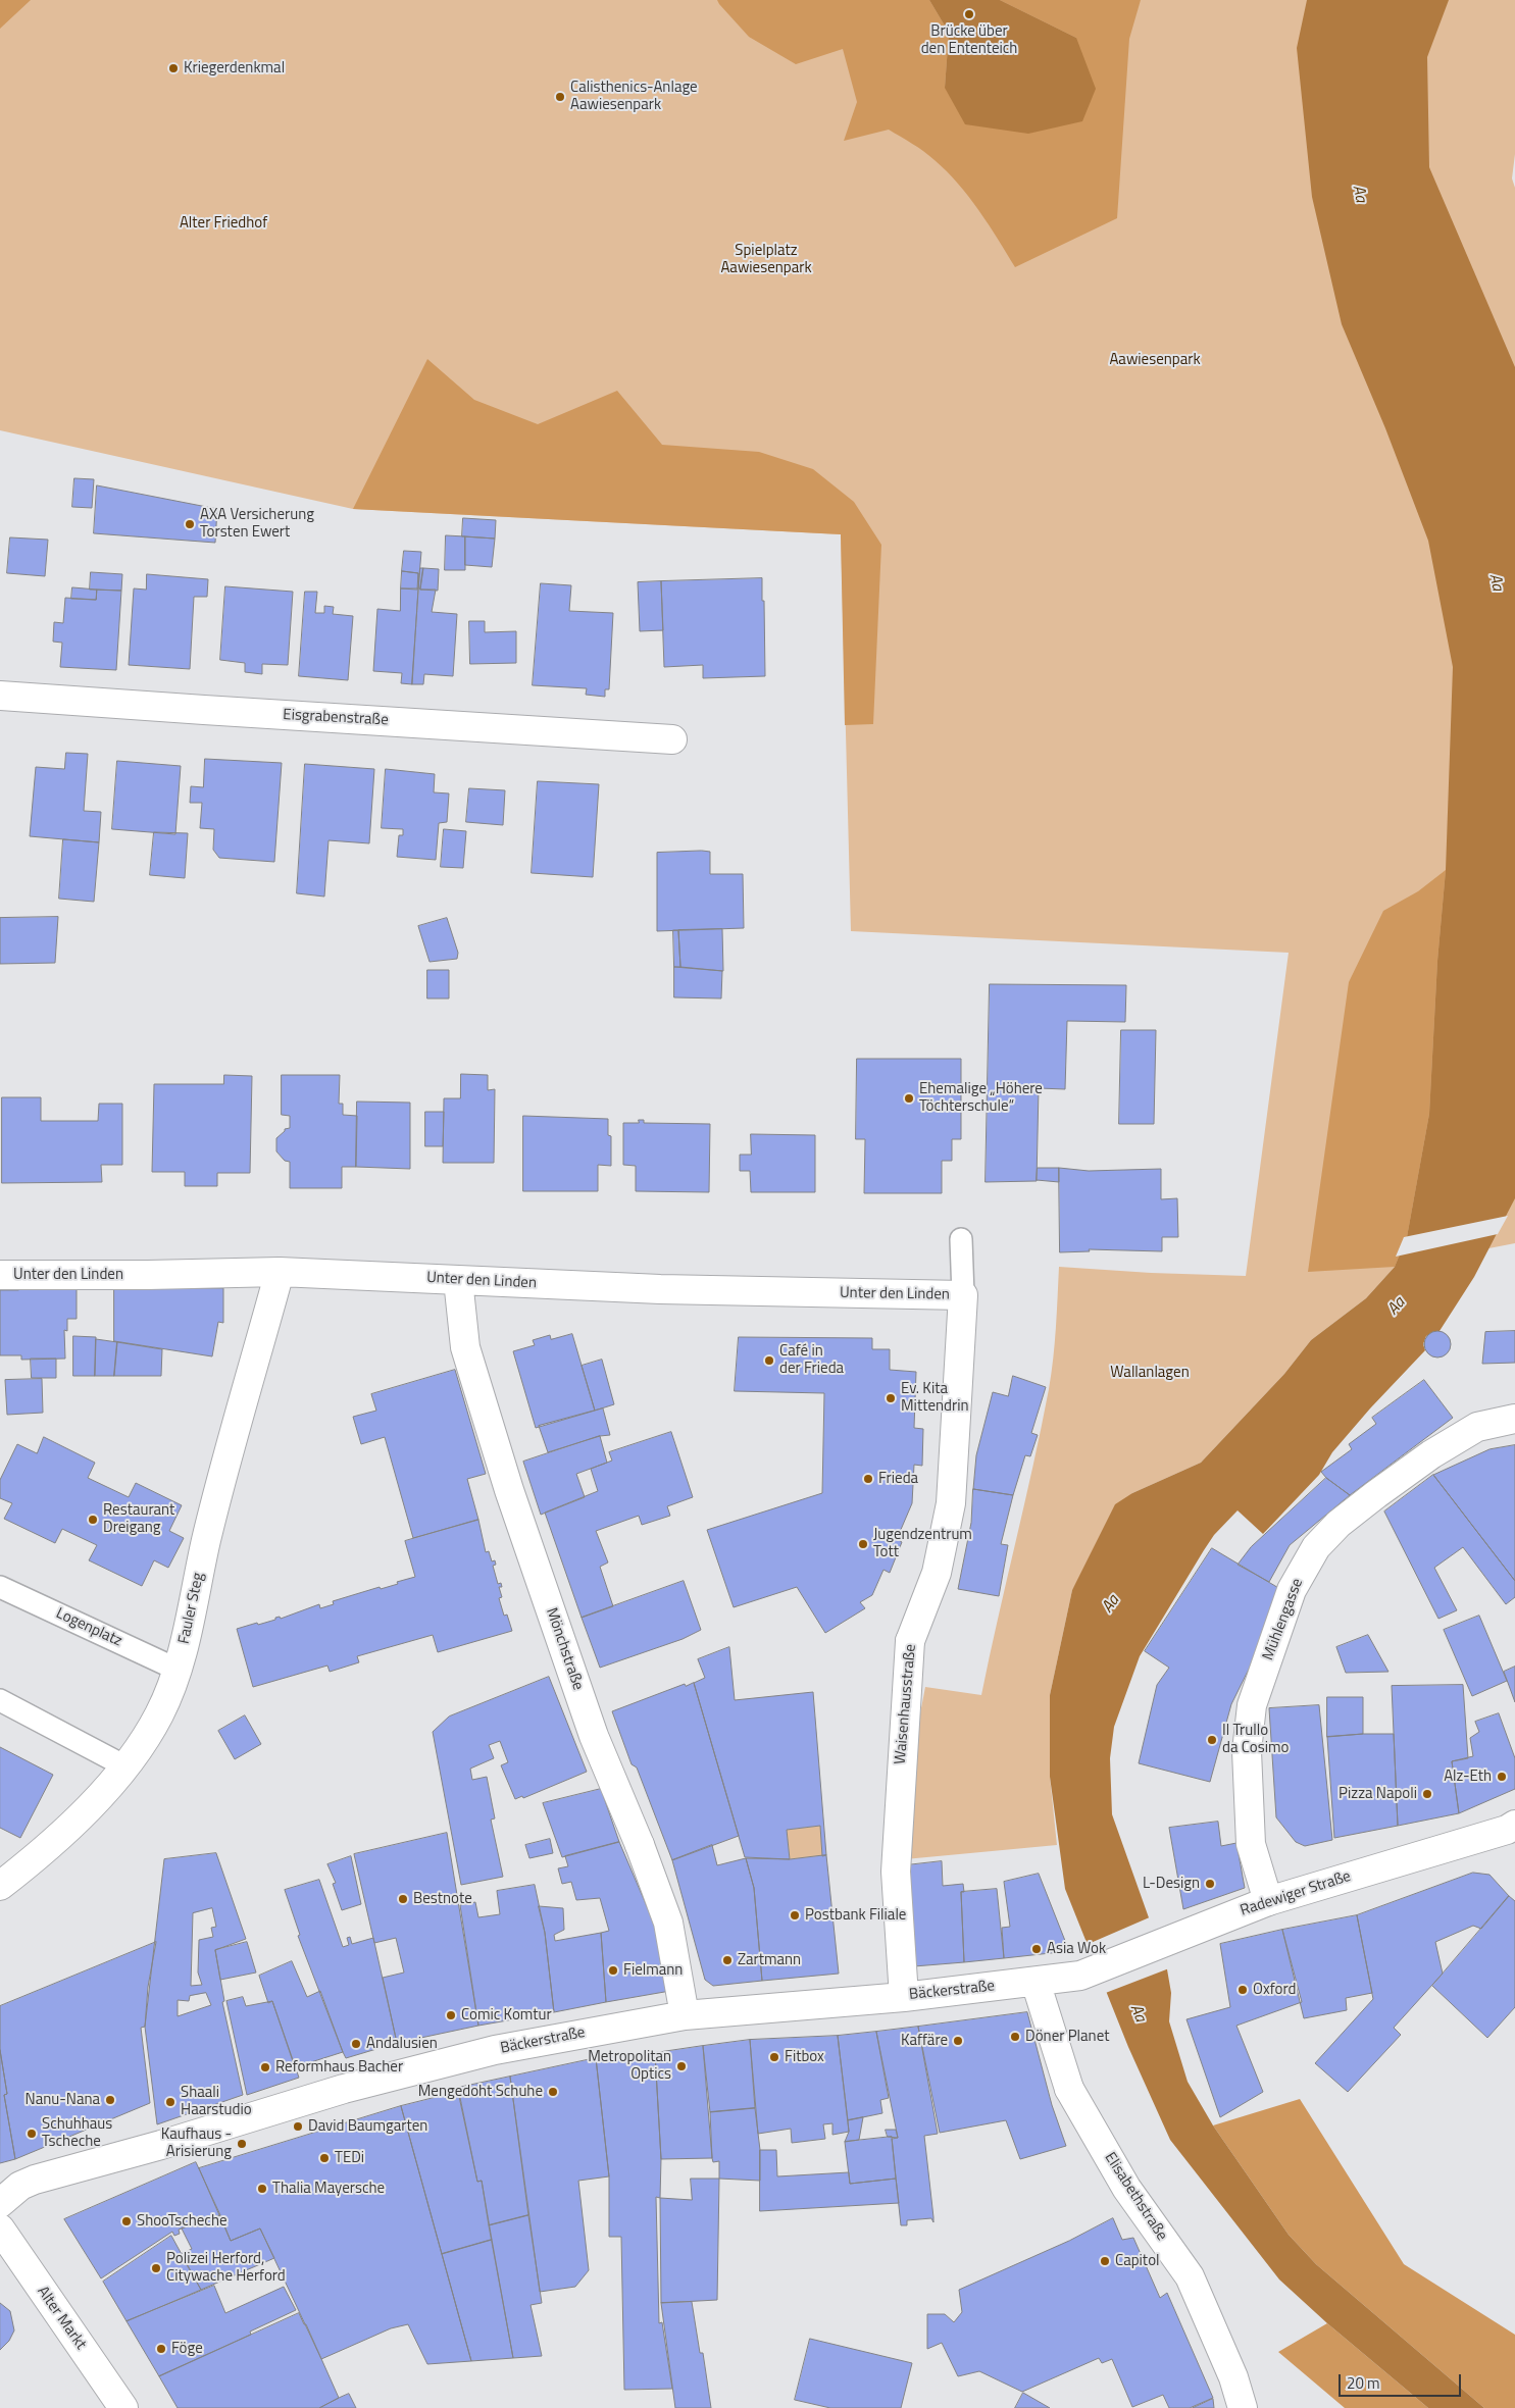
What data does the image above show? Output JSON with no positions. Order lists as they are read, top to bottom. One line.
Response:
{"streets":{"street":["Eisgrabenstraße","Unter den Linden","Fauler Steg","Mühlengasse","Mönchstraße","Waisenhausstraße","Radewiger Straße","Bäckerstraße","Elisabethstraße","Alter Markt"],"lane":["Logenplatz"]},"crossings":[["Unter den Linden","Fauler Steg"],["Unter den Linden","Mönchstraße"],["Unter den Linden","Waisenhausstraße"],["Fauler Steg","Logenplatz"],["Mühlengasse","Radewiger Straße"],["Mönchstraße","Bäckerstraße"],["Waisenhausstraße","Bäckerstraße"],["Radewiger Straße","Bäckerstraße"],["Bäckerstraße","Elisabethstraße"]],"water":["Aa"],"parks":["Alter Friedhof","Spielplatz Aawiesenpark","Aawiesenpark","Wallanlagen"],"places":["Brücke über den Ententeich","Kriegerdenkmal","Calisthenics-Anlage Aawiesenpark","AXA Versicherung Torsten Ewert","Ehemalige „Höhere Töchterschule“","Café in der Frieda","Ev. Kita Mittendrin","Frieda","Restaurant Dreigang","Jugendzentrum Tott","Il Trullo da Cosimo","Alz-Eth","Pizza Napoli","L-Design","Bestnote","Postbank Filiale","Asia Wok","Zartmann","Fielmann","Oxford","Comic Komtur","Döner Planet","Kaffäre","Andalusien","Fitbox","Metropolitan Optics","Reformhaus Bacher","Mengedoht Schuhe","Nanu-Nana","Shaali Haarstudio","David Baumgarten","Schuhhaus Tscheche","Kaufhaus - Arisierung","TEDi","Thalia Mayersche","ShooTscheche","Capitol","Polizei Herford, Citywache Herford","Föge"],"scale_bar":"20 m"}
